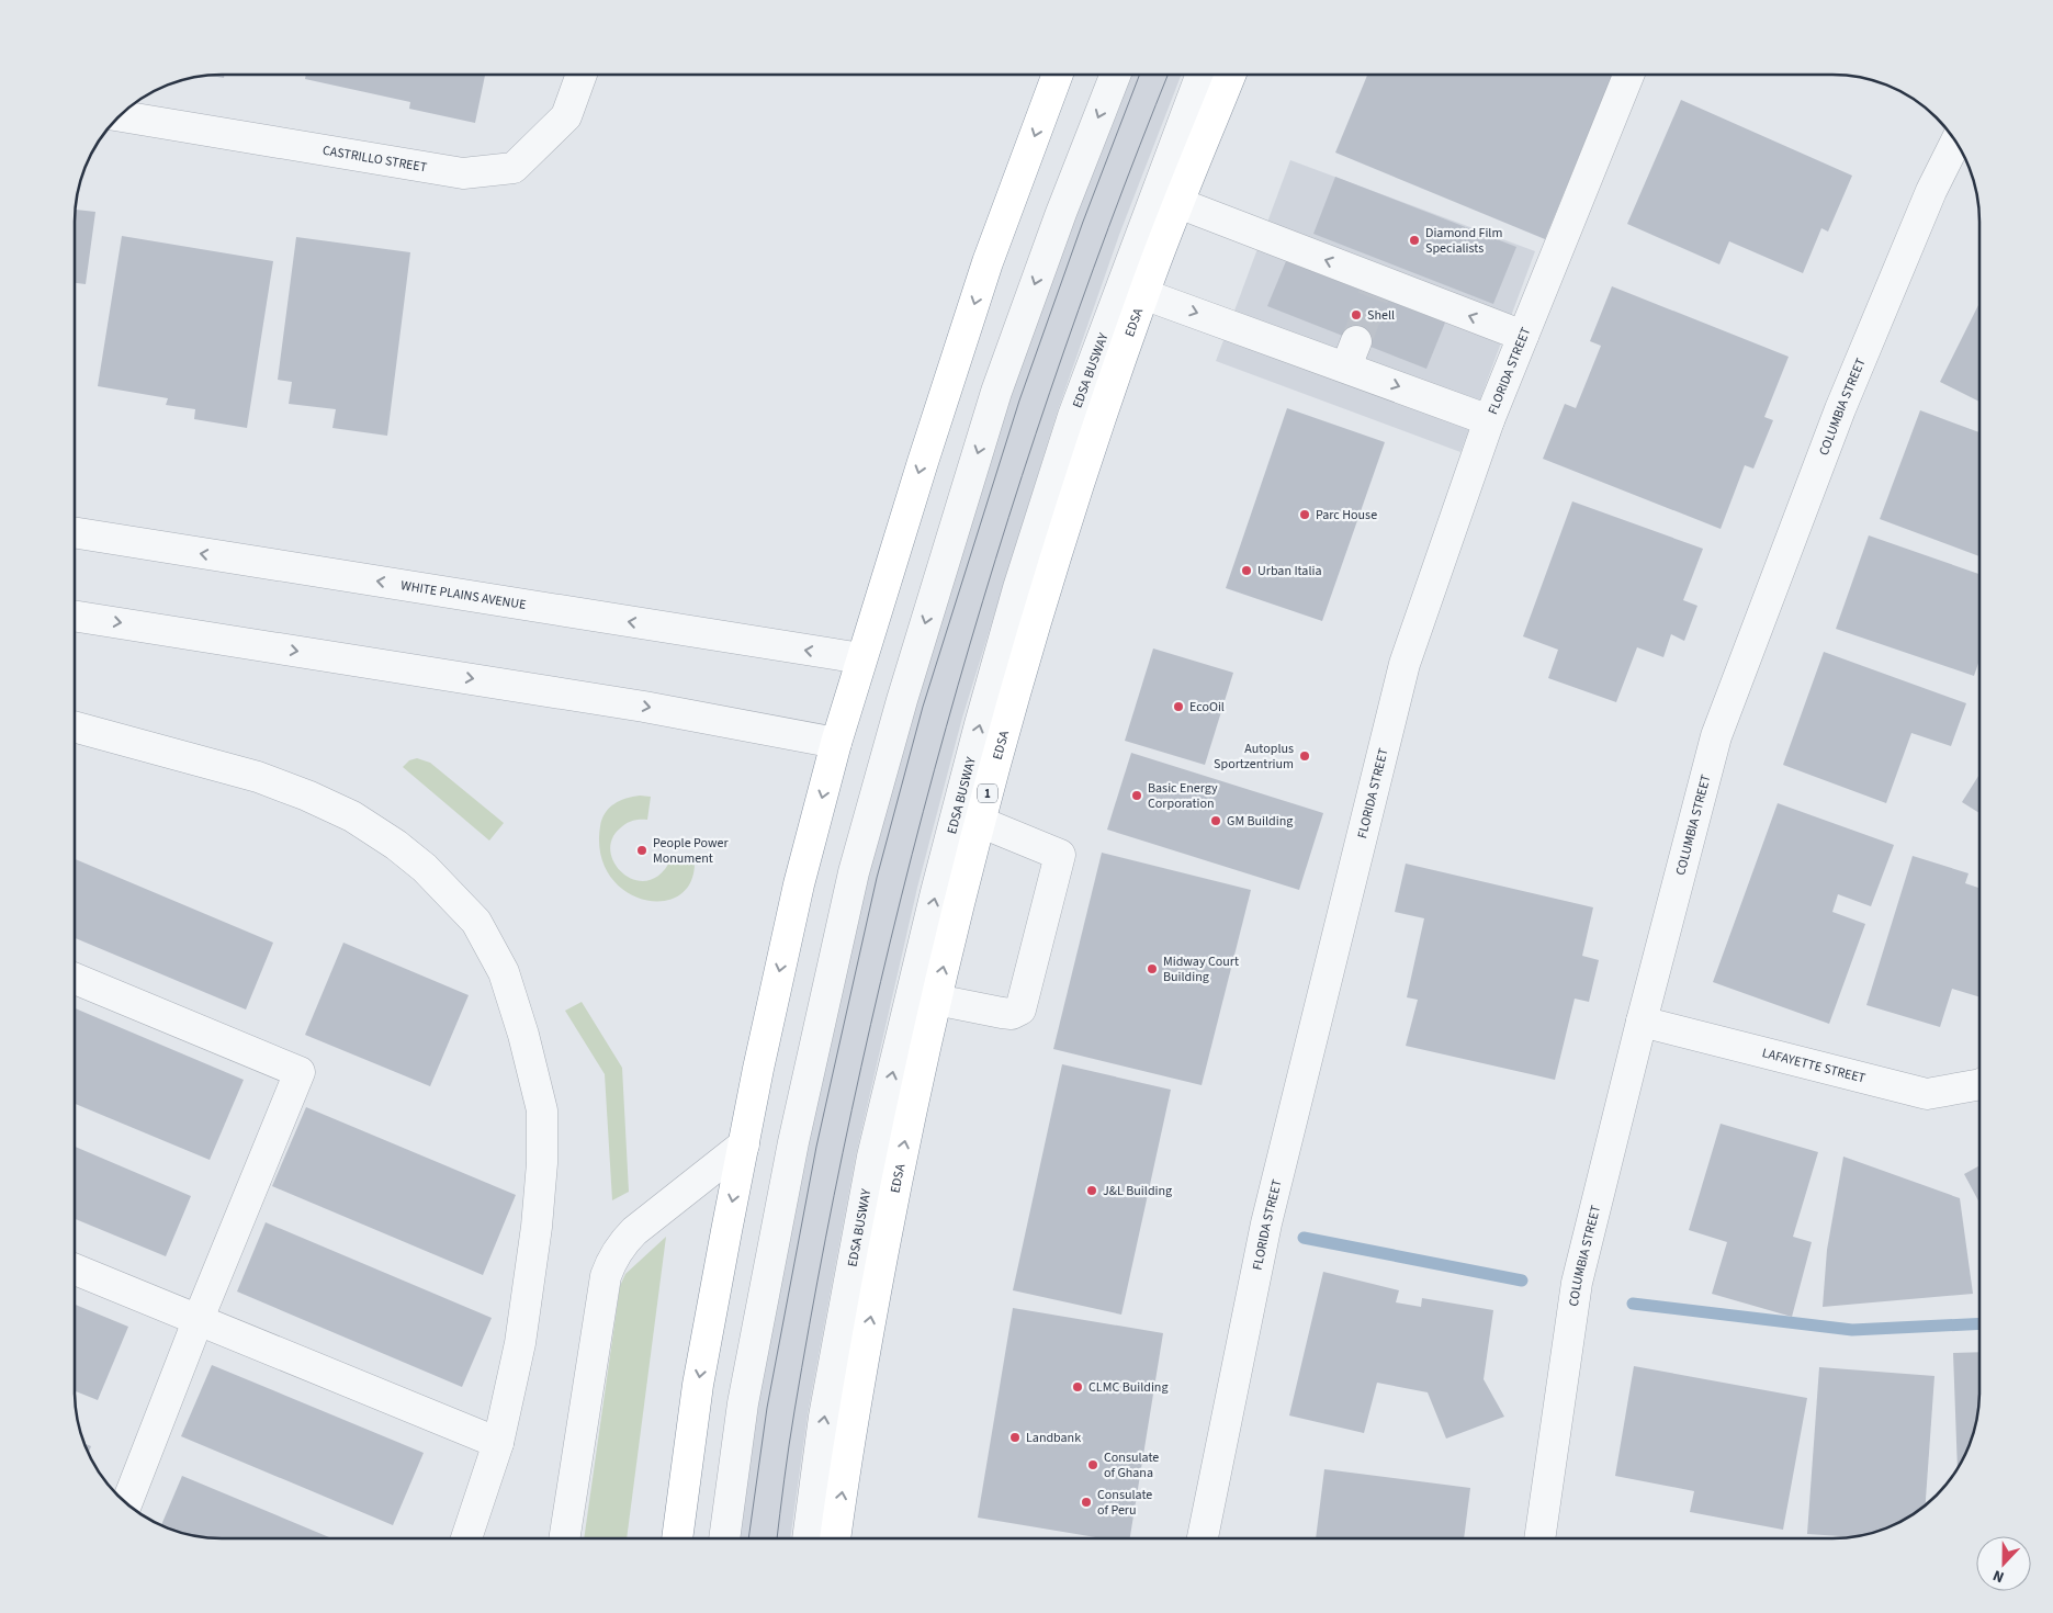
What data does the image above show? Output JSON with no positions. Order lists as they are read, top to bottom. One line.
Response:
{"streets":{"highway":["EDSA","1"],"street":["CASTRILLO STREET","EDSA BUSWAY","FLORIDA STREET","COLUMBIA STREET","WHITE PLAINS AVENUE","LAFAYETTE STREET"]},"crossings":[["COLUMBIA STREET","LAFAYETTE STREET"]],"places":["Diamond Film Specialists","Shell","Parc House","Urban Italia","EcoOil","Autoplus Sportzentrium","Basic Energy Corporation","GM Building","People Power Monument","Midway Court Building","J&L Building","CLMC Building","Landbank","Consulate of Ghana","Consulate of Peru"],"north":"bottom"}
